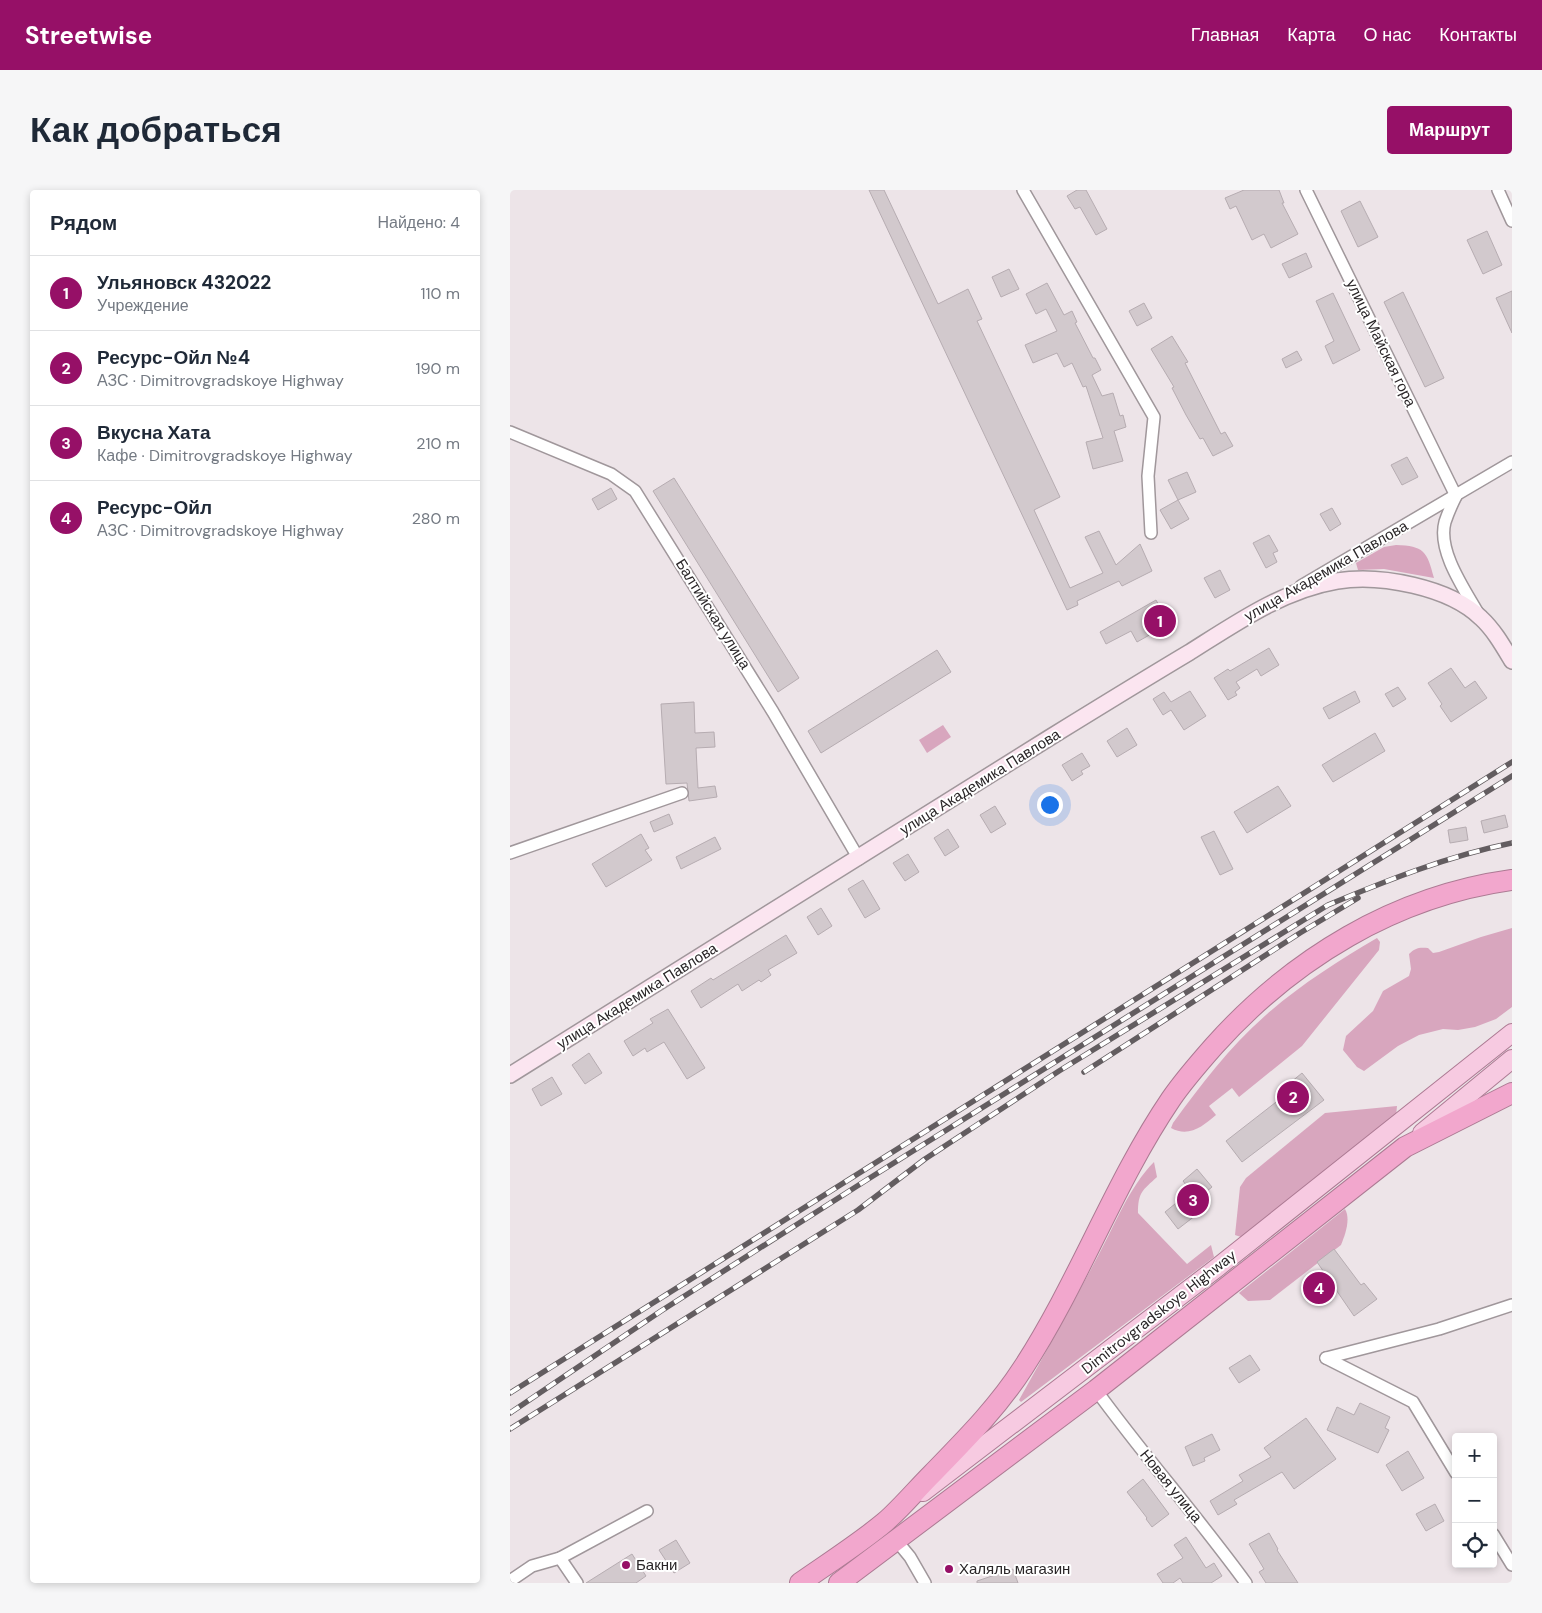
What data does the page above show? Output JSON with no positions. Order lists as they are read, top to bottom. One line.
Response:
{"streets":{"highway":["Dimitrovgradskoye Highway"],"street":["улица Майская гора","улица Академика Павлова","Балтийская улица","Новая улица"]},"crossings":[["улица Майская гора","улица Академика Павлова"],["улица Академика Павлова","Балтийская улица"],["Dimitrovgradskoye Highway","Новая улица"]],"places":["Бакни","Халяль магазин"],"page":{"header":"Streetwise","nav":["Главная","Карта","О нас","Контакты"],"buttons":"Маршрут","title":"Как добраться","heading":["Рядом","Найдено: 4"],"list":[{"mark":"1","name":"Ульяновск 432022","note":"Учреждение","value":"110 m"},{"mark":"2","name":"Ресурс-Ойл №4","note":"АЗС · Dimitrovgradskoye Highway","value":"190 m"},{"mark":"3","name":"Вкусна Хата","note":"Кафе · Dimitrovgradskoye Highway","value":"210 m"},{"mark":"4","name":"Ресурс-Ойл","note":"АЗС · Dimitrovgradskoye Highway","value":"280 m"}],"pins":["1","2","3","4"],"map_buttons":["+","−"]}}
